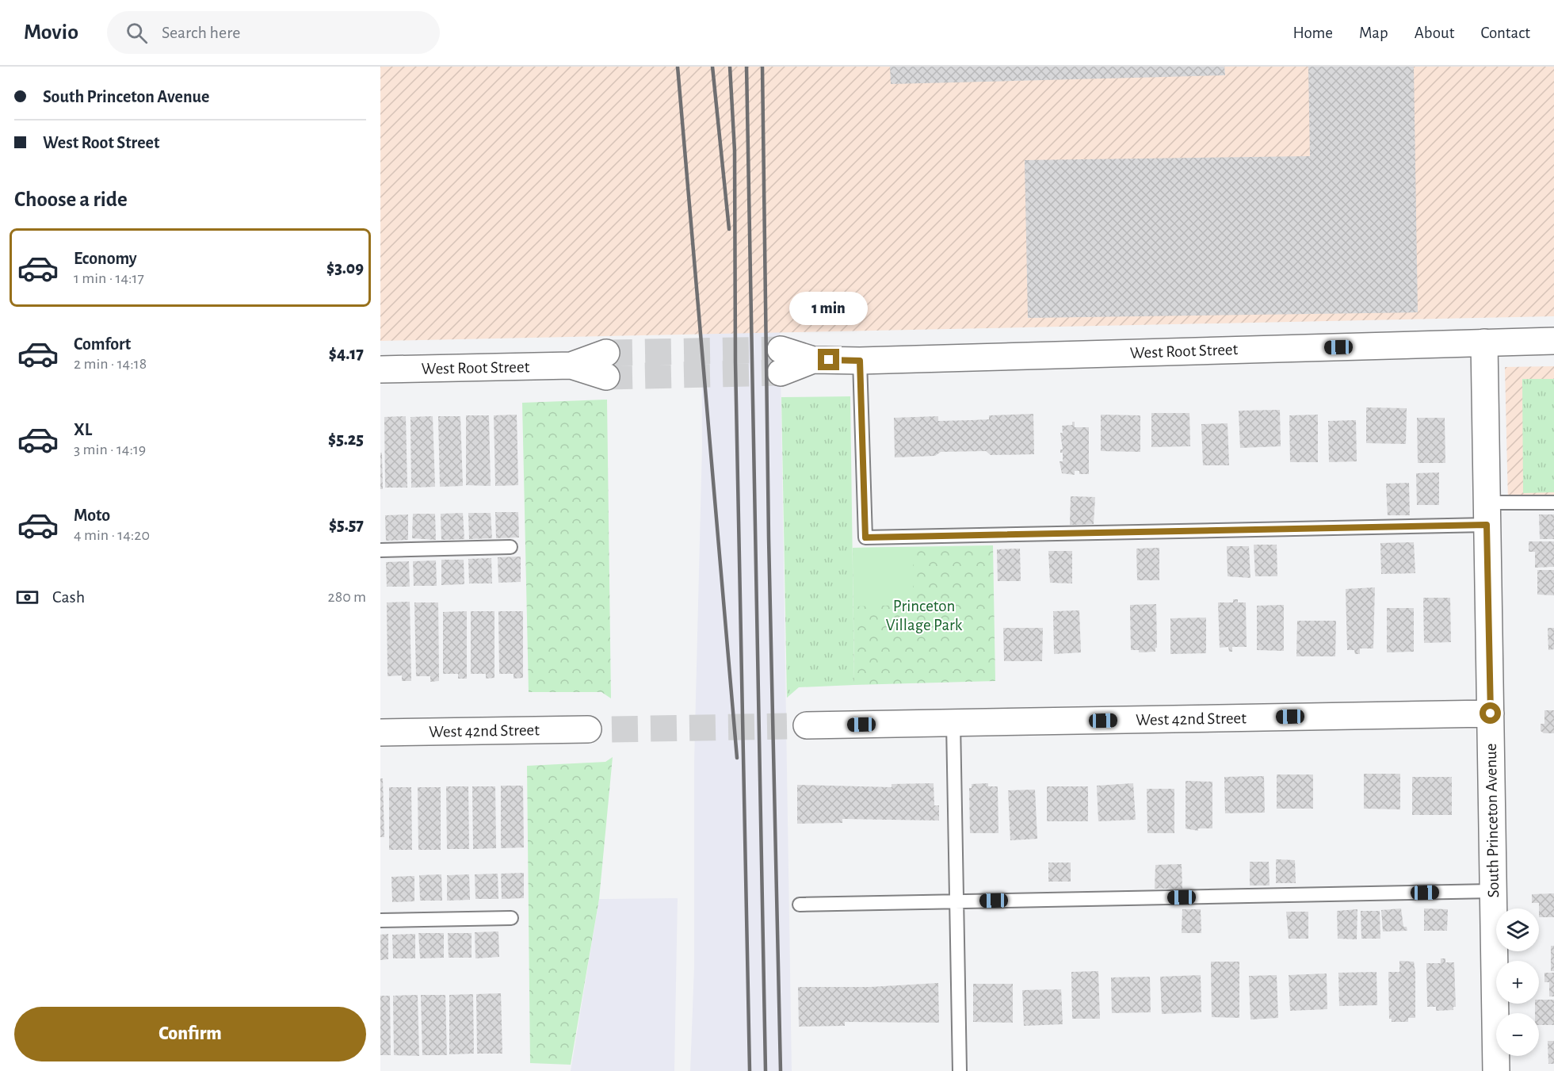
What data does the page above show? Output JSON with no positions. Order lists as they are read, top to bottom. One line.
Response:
{"streets":{"street":["West Root Street","West 42nd Street","South Princeton Avenue"]},"crossings":[["West Root Street","South Princeton Avenue"],["West 42nd Street","South Princeton Avenue"]],"parks":["Princeton Village Park"],"page":{"header":"Movio","search":"Search here","nav":["Home","Map","About","Contact"],"banner":["South Princeton Avenue","West Root Street"],"heading":"Choose a ride","list":[{"name":"Economy","note":"1 min · 14:17","value":"$3.09"},{"name":"Comfort","note":"2 min · 14:18","value":"$4.17"},{"name":"XL","note":"3 min · 14:19","value":"$5.25"},{"name":"Moto","note":"4 min · 14:20","value":"$5.57"}],"bubble":"1 min","pay":["Cash","280 m"],"map_buttons":["+","−"],"buttons":"Confirm"}}
